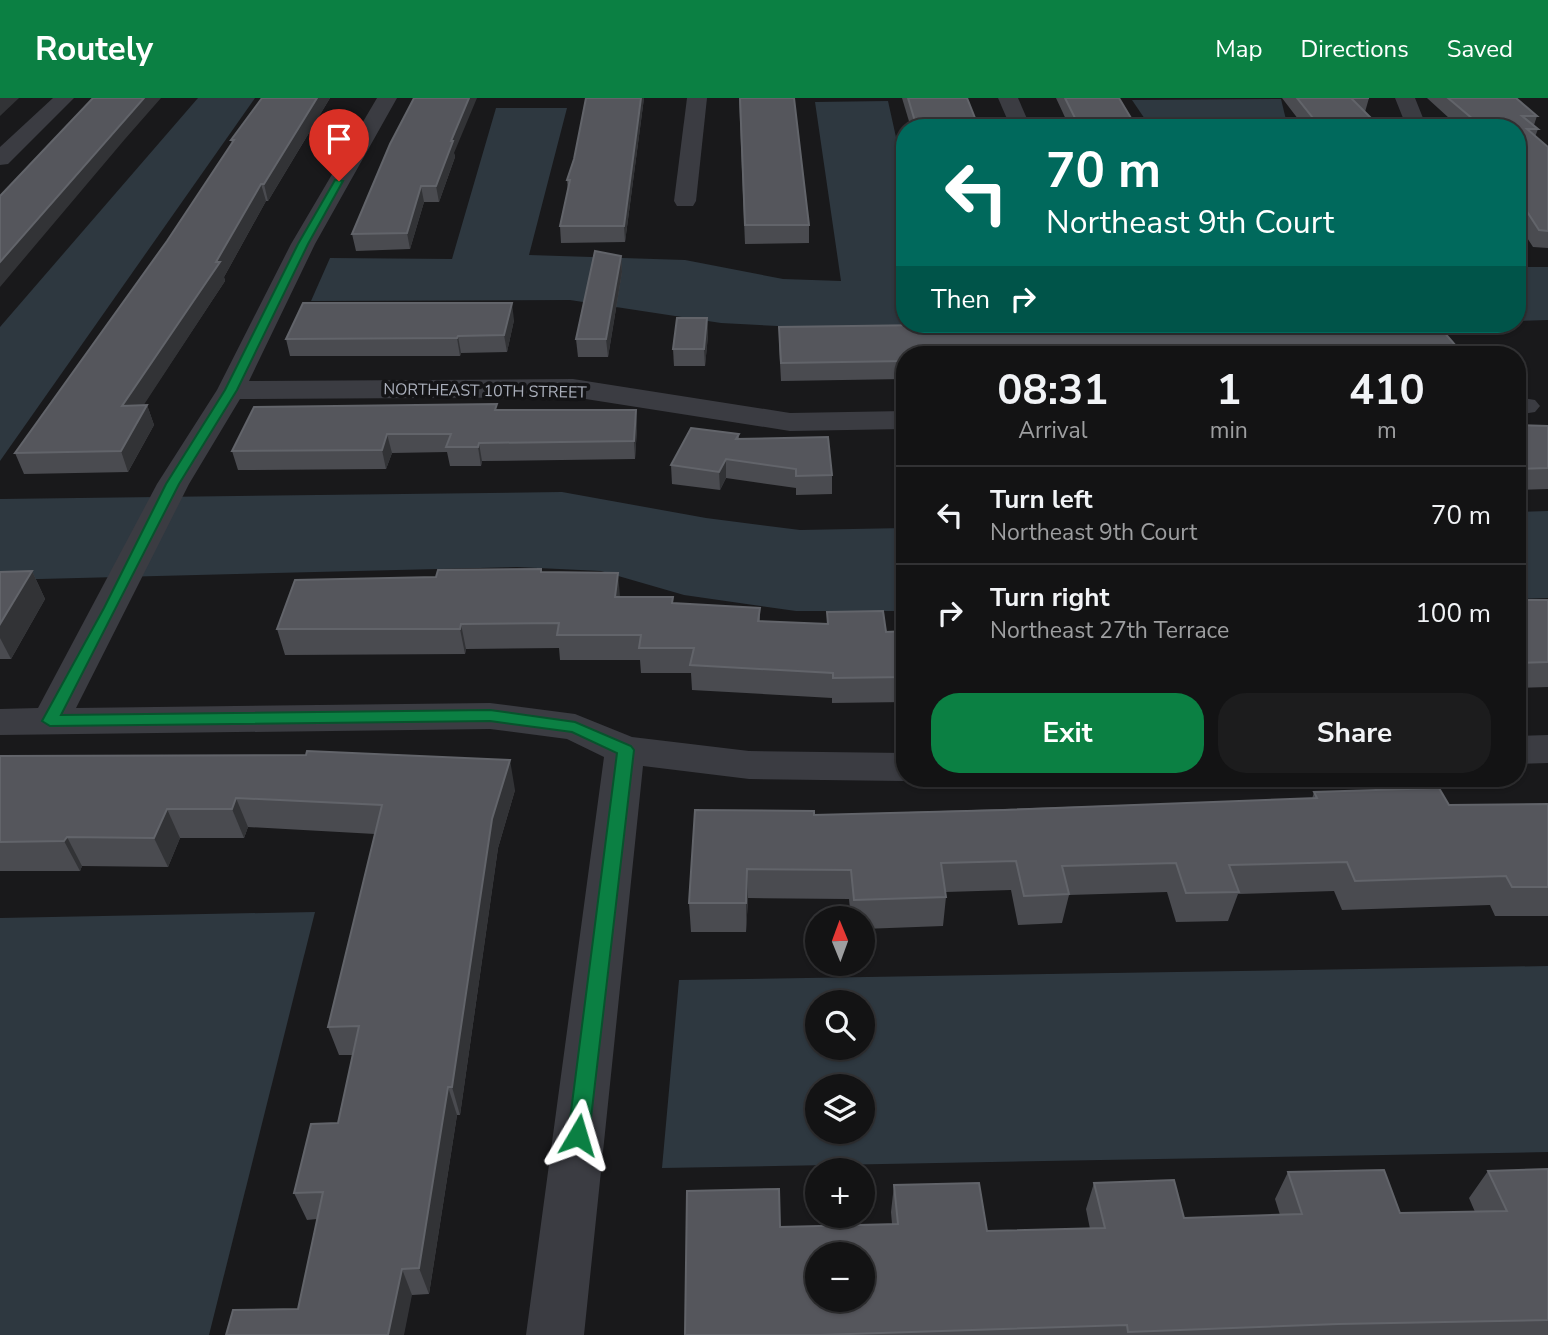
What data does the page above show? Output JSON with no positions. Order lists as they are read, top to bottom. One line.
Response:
{"streets":{"street":["NORTHEAST 10TH STREET"]},"north":"top","page":{"header":"Routely","nav":["Map","Directions","Saved"],"turn":["70 m","Northeast 9th Court"],"then":"Then","eta":["08:31","Arrival","1","min","410","m"],"list":[{"name":"Turn left","note":"Northeast 9th Court","value":"70 m"},{"name":"Turn right","note":"Northeast 27th Terrace","value":"100 m"}],"buttons":["Exit","Share"],"map_buttons":["+","−"]}}
